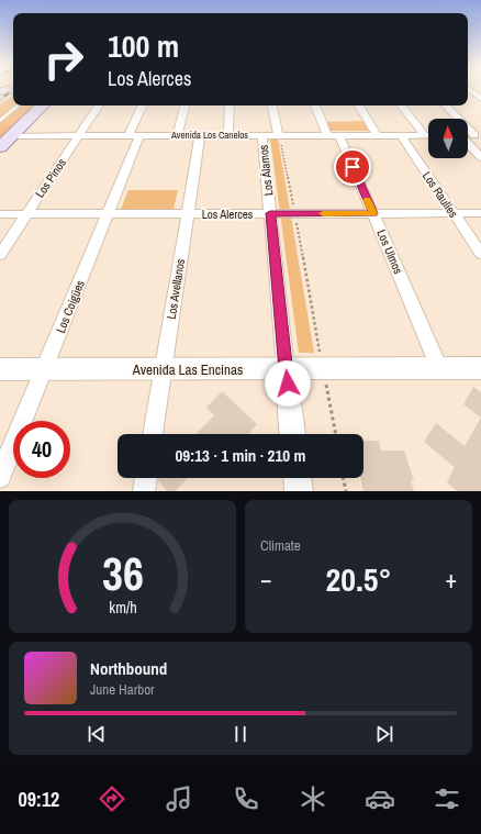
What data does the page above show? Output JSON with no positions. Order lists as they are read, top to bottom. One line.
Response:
{"streets":{"street":["Avenida Los Canelos","Los Álamos","Los Pinos","Los Raulíes","Los Alerces","Los Ulmos","Los Avellanos","Los Coigües","Avenida Las Encinas"]},"crossings":[["Avenida Los Canelos","Los Álamos"],["Avenida Los Canelos","Los Pinos"],["Avenida Los Canelos","Los Raulíes"],["Avenida Los Canelos","Los Ulmos"],["Avenida Los Canelos","Los Avellanos"],["Avenida Los Canelos","Los Coigües"],["Los Álamos","Los Alerces"],["Los Álamos","Avenida Las Encinas"],["Los Pinos","Los Alerces"],["Los Raulíes","Los Alerces"],["Los Alerces","Los Ulmos"],["Los Alerces","Los Avellanos"],["Los Alerces","Los Coigües"],["Los Ulmos","Avenida Las Encinas"],["Los Avellanos","Avenida Las Encinas"],["Los Coigües","Avenida Las Encinas"]],"north":"top","page":{"turn":["100 m","Los Alerces"],"limit":"40","trip":"09:13 · 1 min · 210 m","tile":"Climate","heat":["−","20.5°","+"],"song":["Northbound","June Harbor"],"tabs":"09:12","gauge":["36","km/h"]}}
